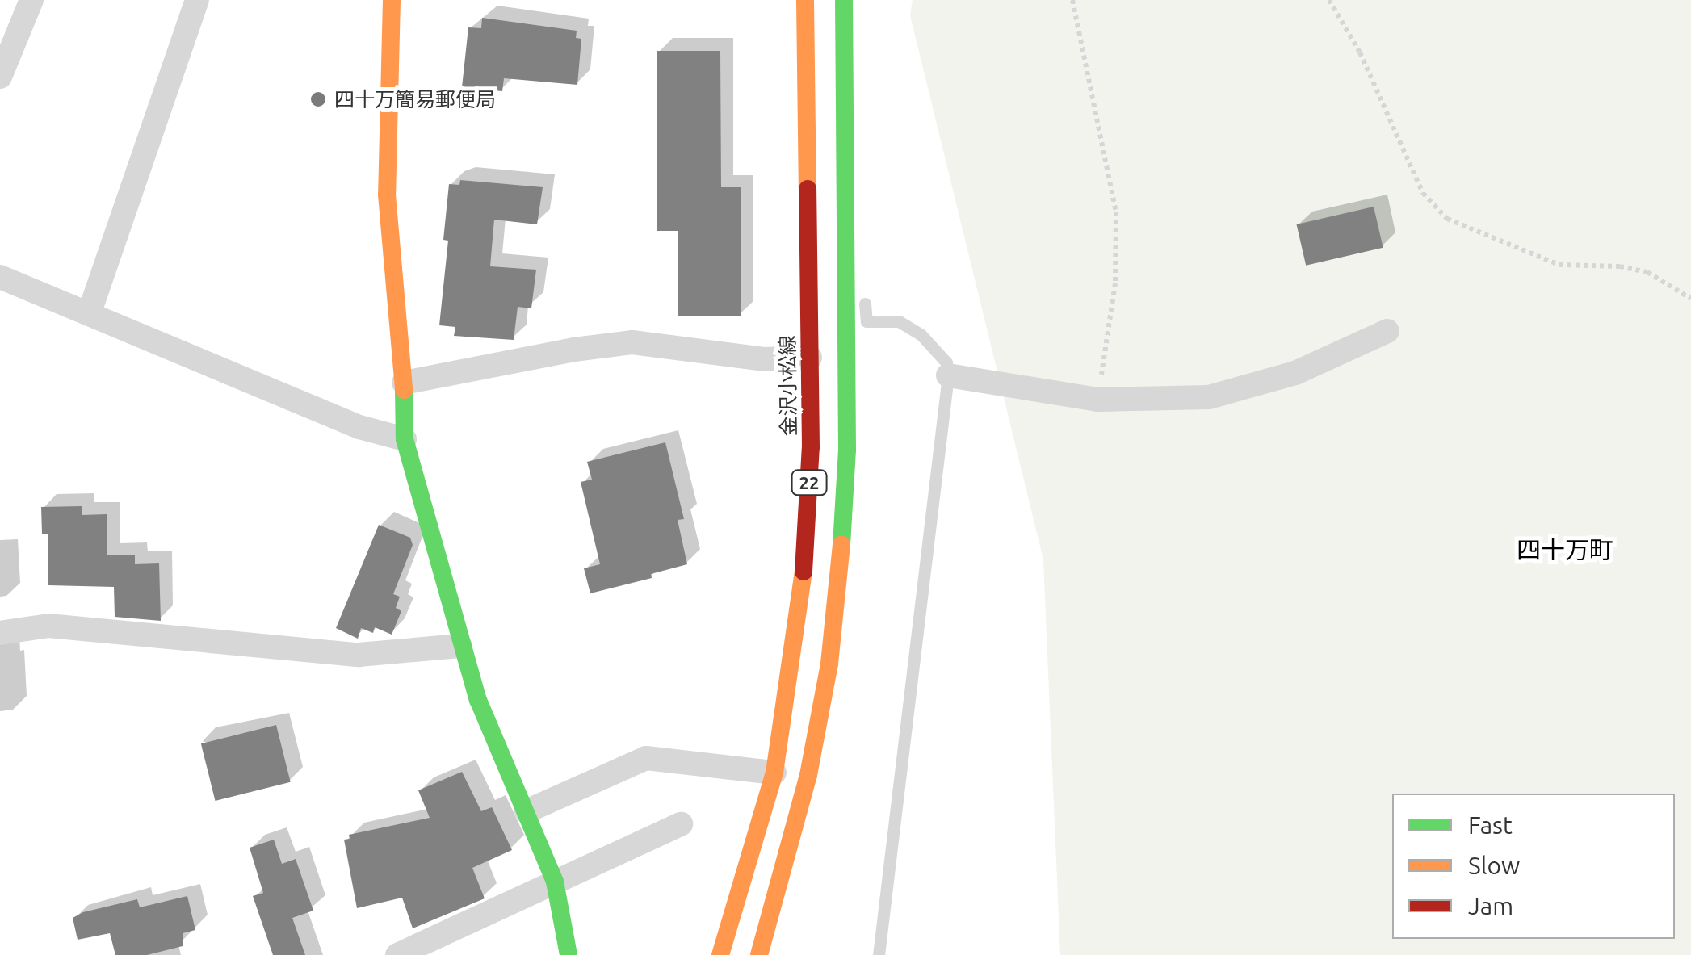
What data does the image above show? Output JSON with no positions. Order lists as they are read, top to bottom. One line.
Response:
{"streets":{"main road":["金沢小松線","22"]},"districts":["四十万町"],"places":["四十万簡易郵便局"],"legend":["Fast","Slow","Jam"]}
